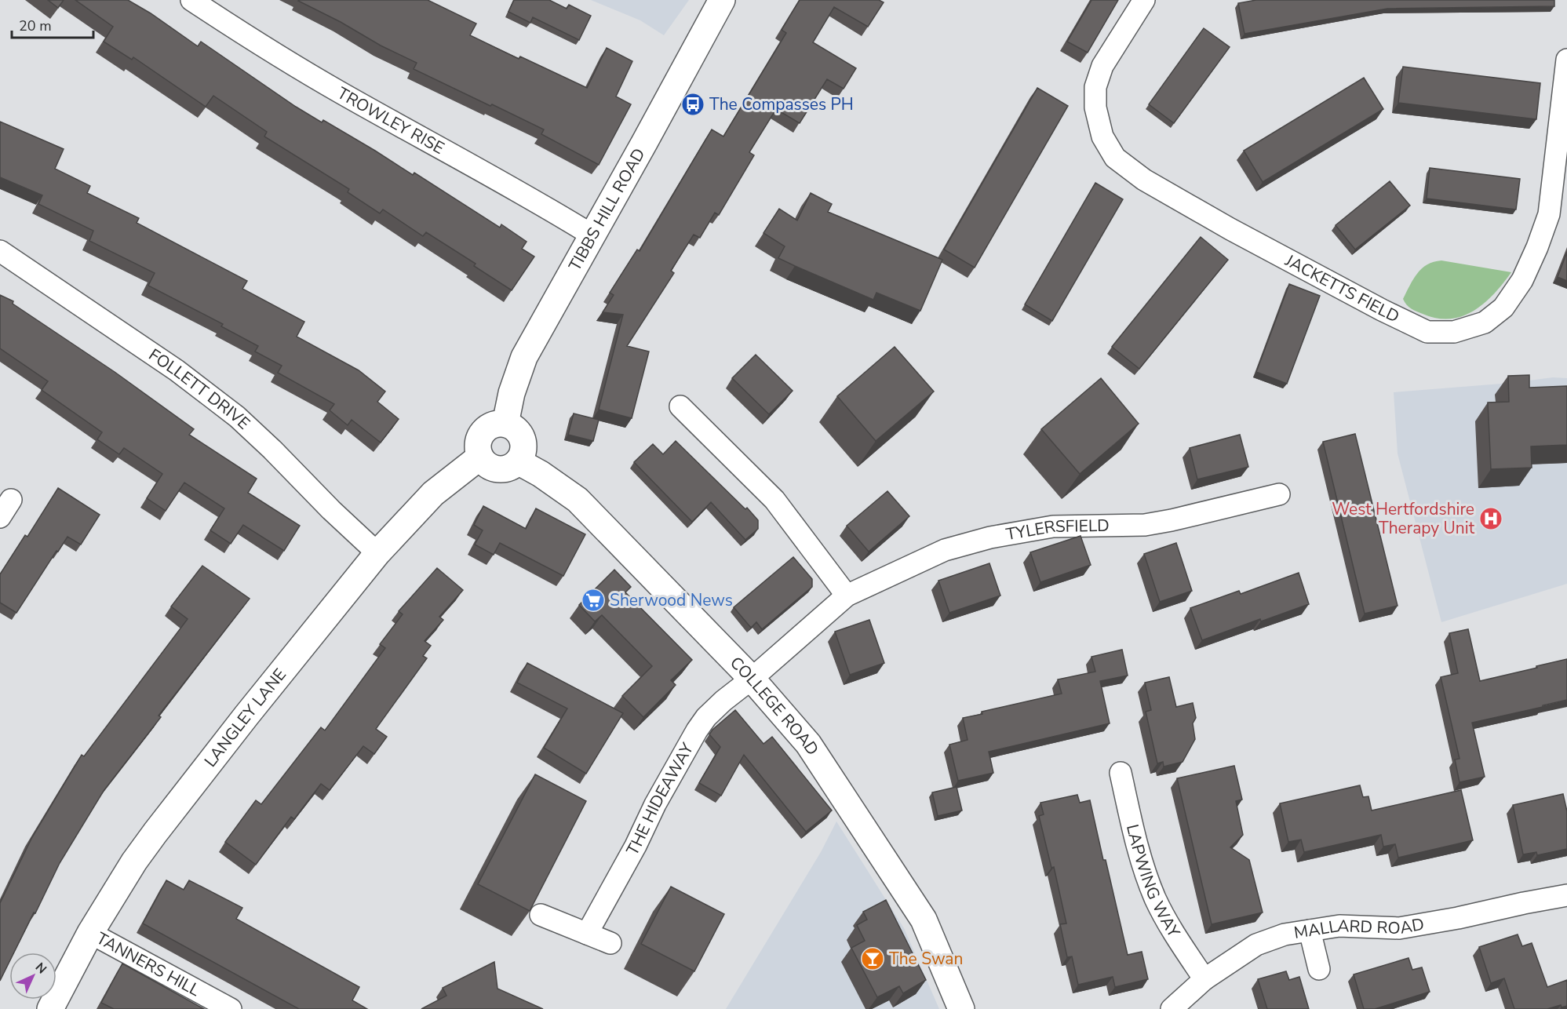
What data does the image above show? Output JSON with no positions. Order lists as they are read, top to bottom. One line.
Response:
{"streets":{"street":["TROWLEY RISE","TIBBS HILL ROAD","JACKETTS FIELD","FOLLETT DRIVE","TYLERSFIELD","COLLEGE ROAD","LANGLEY LANE","THE HIDEAWAY","LAPWING WAY","MALLARD ROAD","TANNERS HILL"]},"crossings":[["TROWLEY RISE","TIBBS HILL ROAD"],["TIBBS HILL ROAD","COLLEGE ROAD"],["TIBBS HILL ROAD","LANGLEY LANE"],["FOLLETT DRIVE","LANGLEY LANE"],["TYLERSFIELD","COLLEGE ROAD"],["TYLERSFIELD","THE HIDEAWAY"],["COLLEGE ROAD","LANGLEY LANE"],["COLLEGE ROAD","THE HIDEAWAY"],["LANGLEY LANE","TANNERS HILL"],["LAPWING WAY","MALLARD ROAD"]],"places":{"bus stop":["The Compasses PH"],"hospital":["West Hertfordshire Therapy Unit"],"supermarket":["Sherwood News"],"bar":["The Swan"]},"scale_bar":"20 m","north":"top right"}
